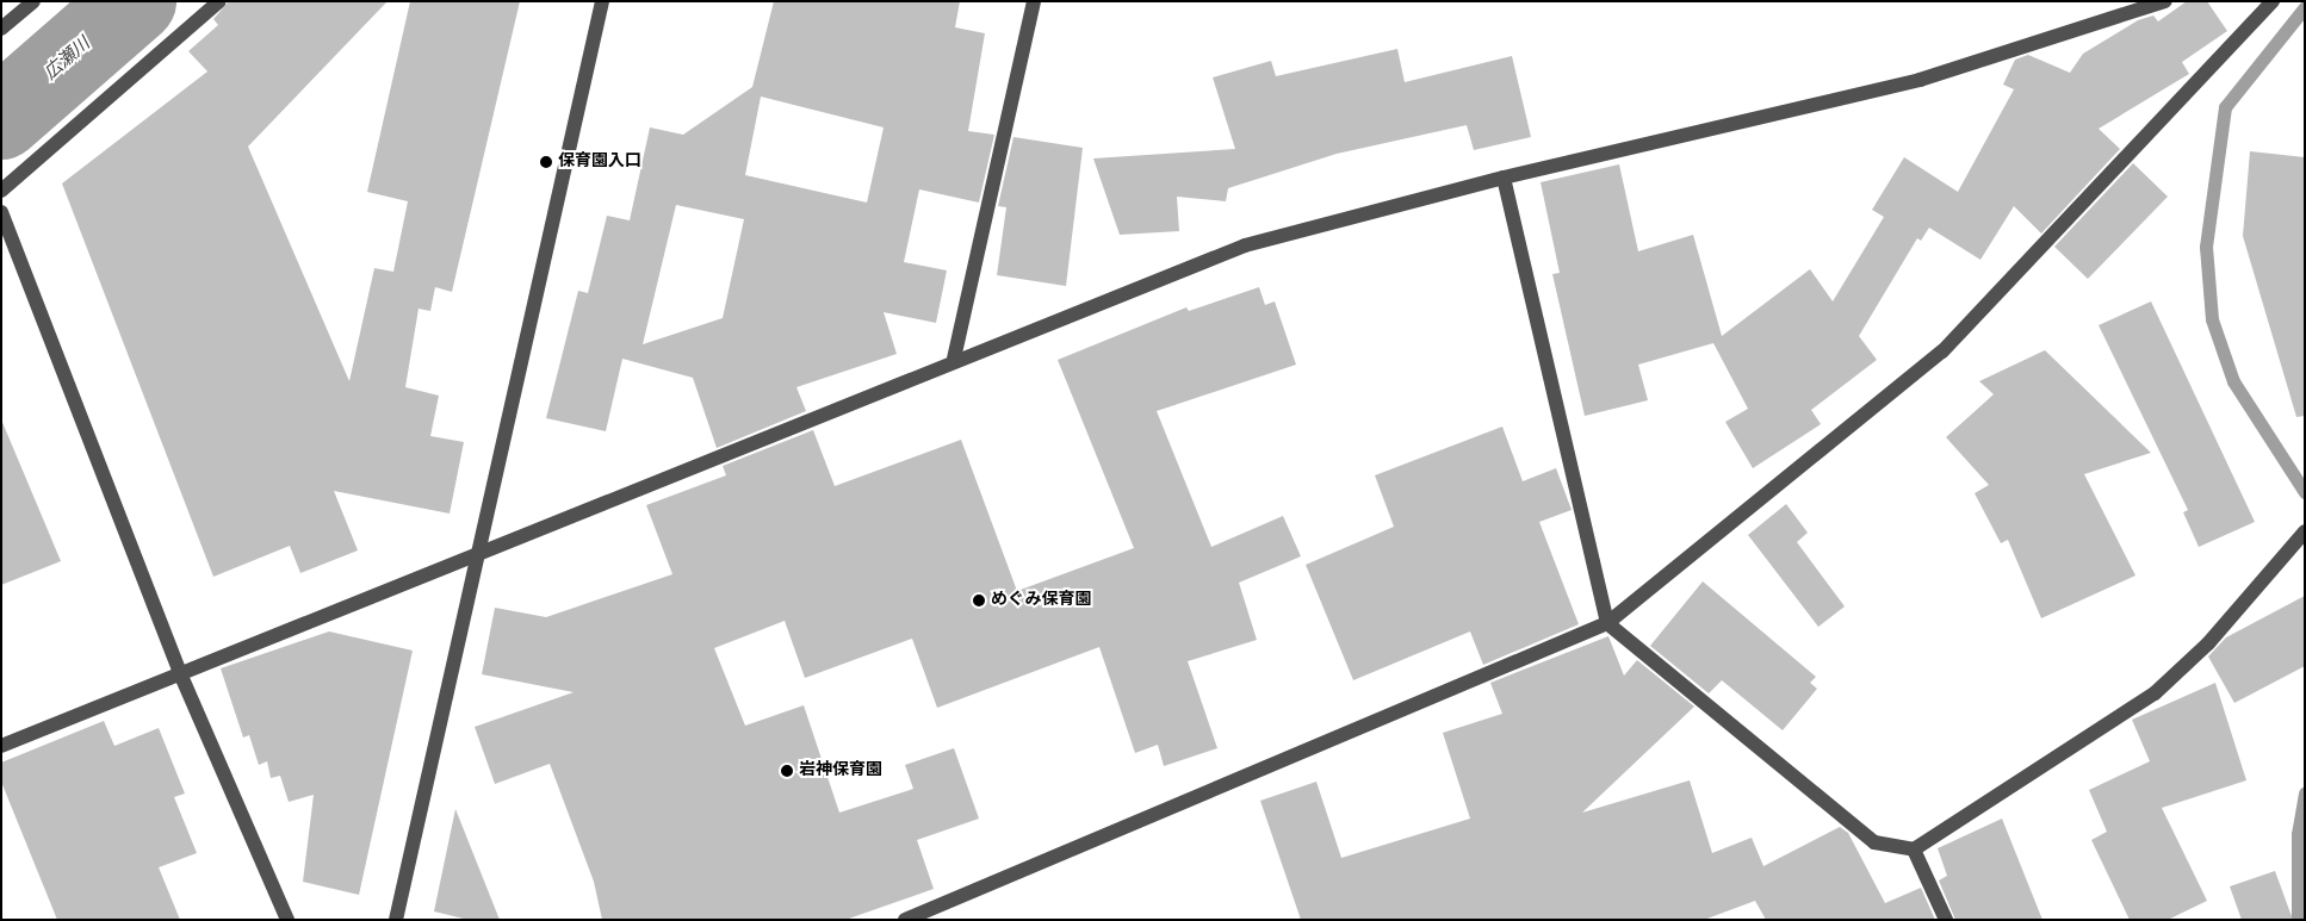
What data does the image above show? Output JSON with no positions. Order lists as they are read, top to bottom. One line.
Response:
{"water":["広瀬川"],"places":["保育園入口","めぐみ保育園","岩神保育園"]}
